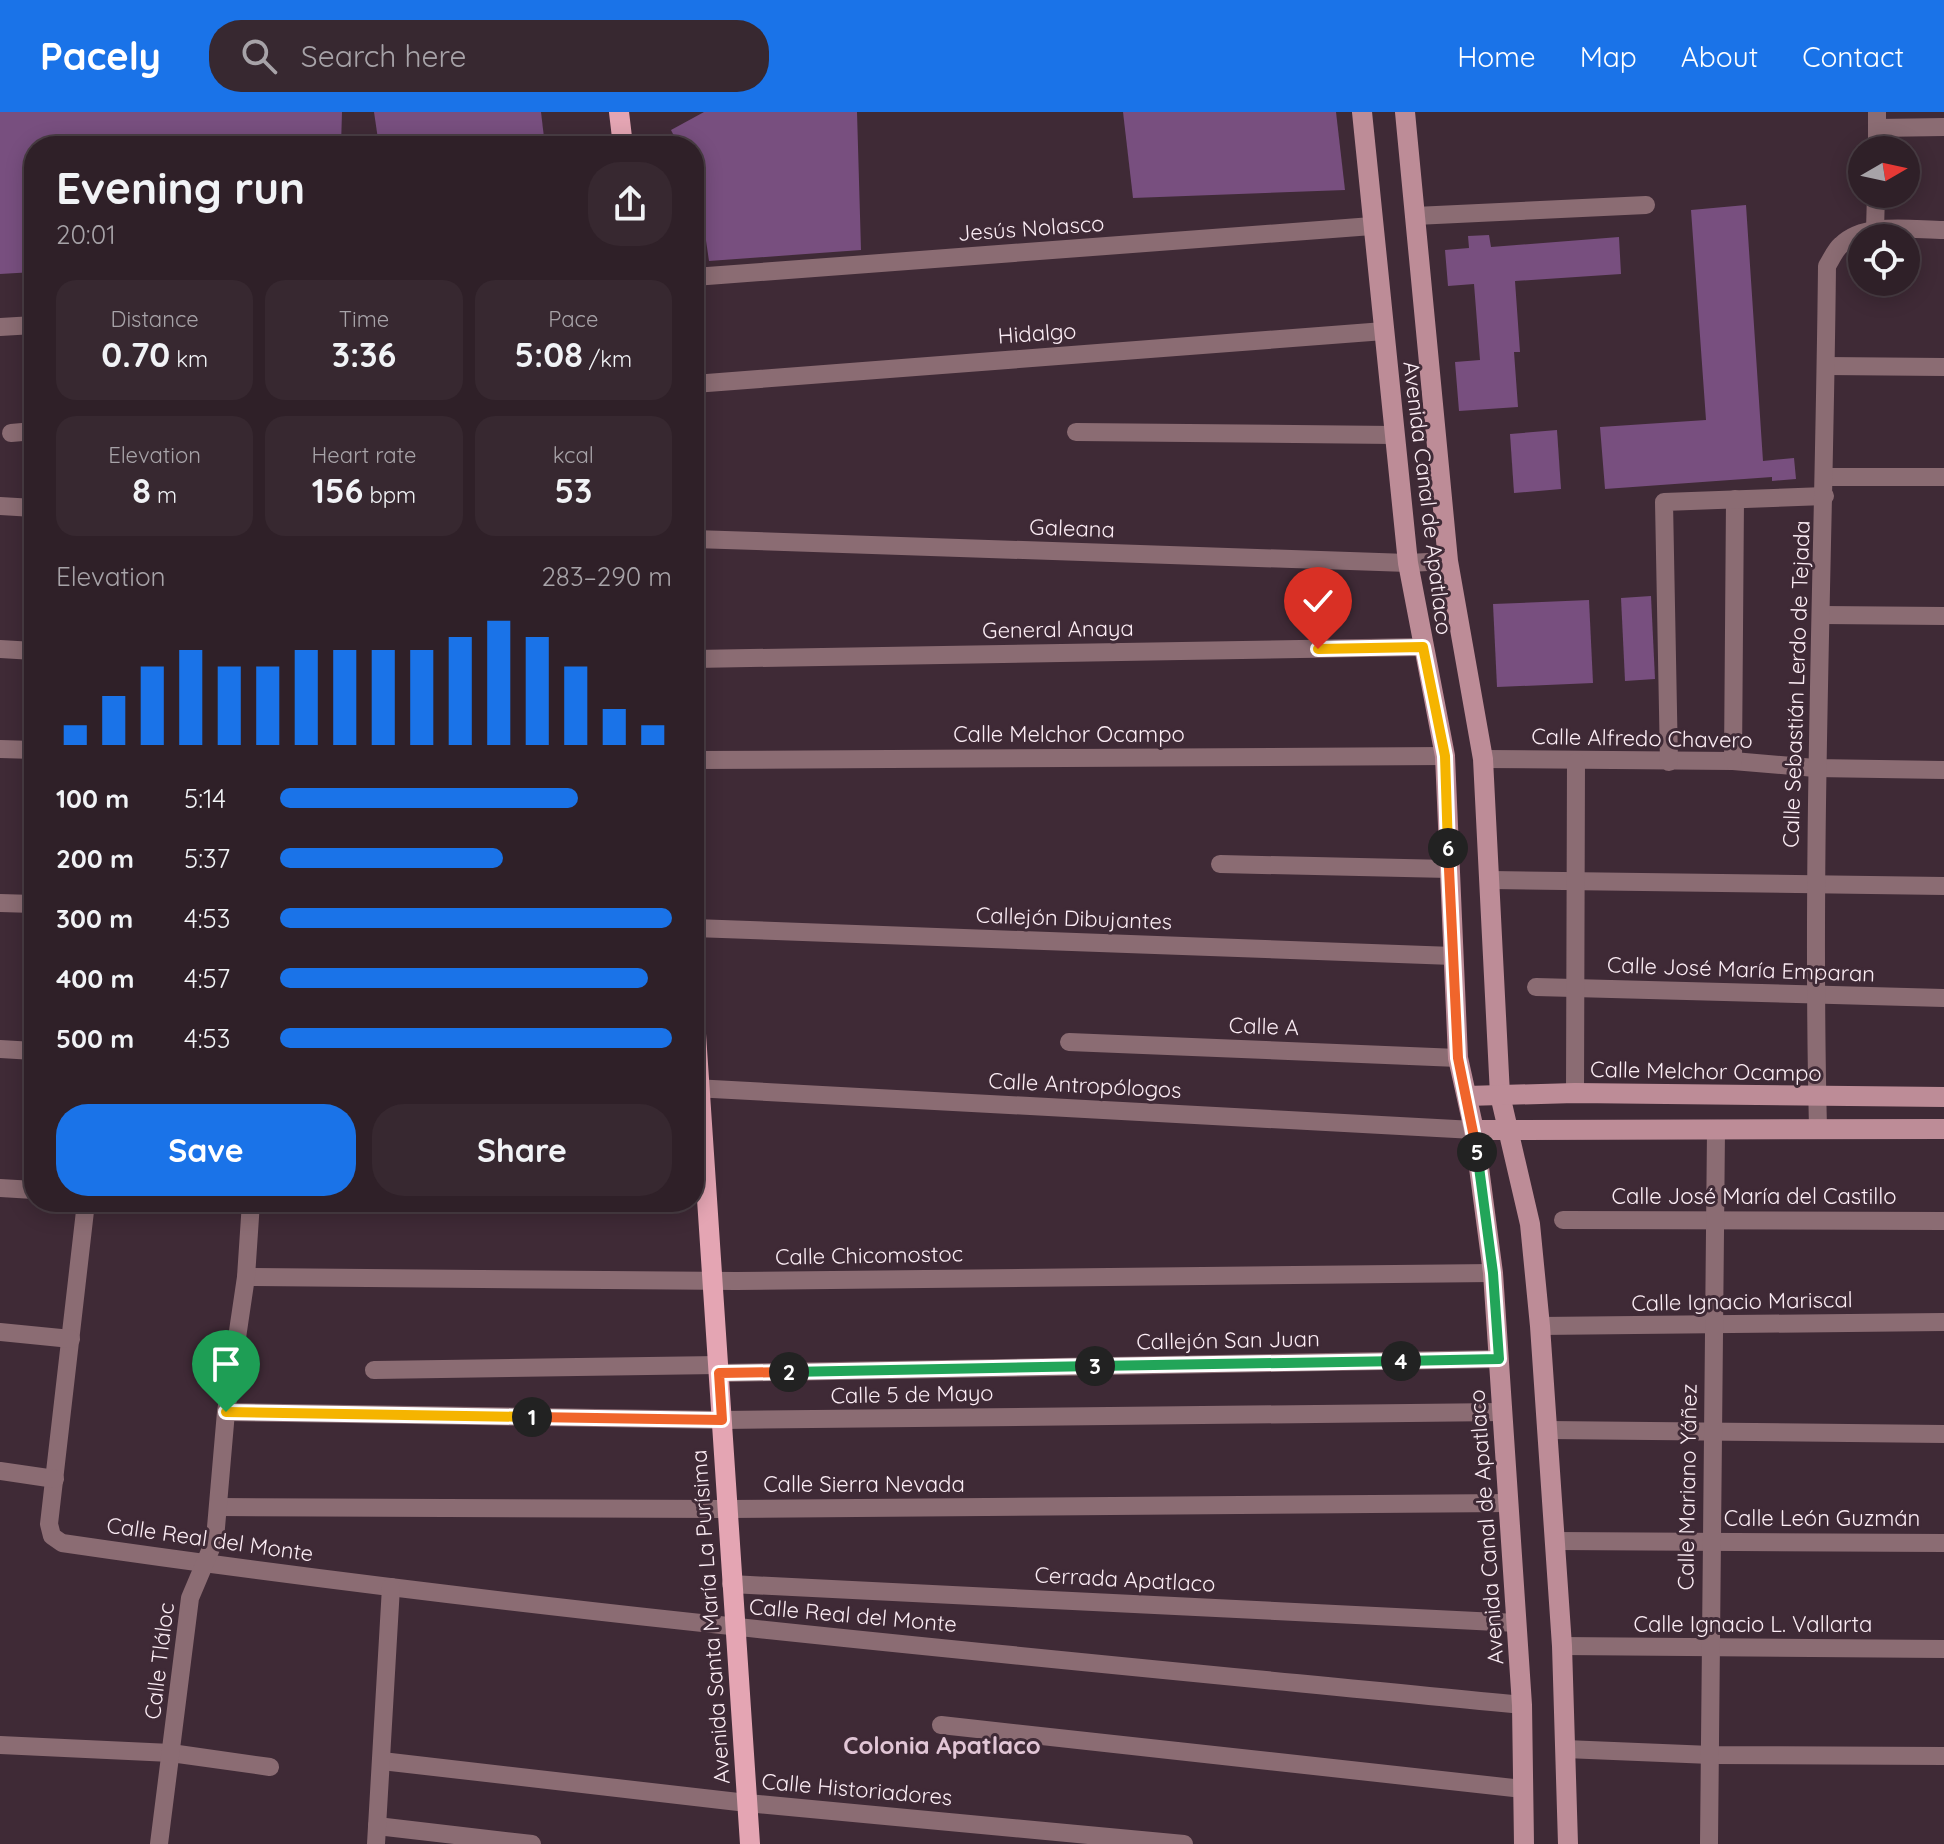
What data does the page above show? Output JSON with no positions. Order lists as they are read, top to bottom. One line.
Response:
{"streets":{"main road":["Avenida Santa María La Purísima"],"street":["Jesús Nolasco","Hidalgo","Avenida Canal de Apatlaco","Galeana","General Anaya","Calle Sebastián Lerdo de Tejada","Calle Melchor Ocampo","Calle Alfredo Chavero","Callejón Dibujantes","Calle José María Emparan","Calle A","Calle Antropólogos","Calle José María del Castillo","Calle Chicomostoc","Calle Ignacio Mariscal","Callejón San Juan","Calle 5 de Mayo","Calle Sierra Nevada","Calle Mariano Yáñez","Calle León Guzmán","Calle Real del Monte","Cerrada Apatlaco","Calle Ignacio L. Vallarta","Calle Tláloc","Calle Historiadores"]},"crossings":[["Jesús Nolasco","Avenida Canal de Apatlaco"],["Hidalgo","Avenida Canal de Apatlaco"],["Avenida Canal de Apatlaco","Galeana"],["Avenida Canal de Apatlaco","General Anaya"],["Avenida Canal de Apatlaco","Calle Melchor Ocampo"],["Avenida Canal de Apatlaco","Calle Alfredo Chavero"],["Avenida Canal de Apatlaco","Callejón Dibujantes"],["Avenida Canal de Apatlaco","Calle A"],["Avenida Canal de Apatlaco","Calle Antropólogos"],["Avenida Canal de Apatlaco","Calle Chicomostoc"],["Avenida Canal de Apatlaco","Calle Ignacio Mariscal"],["Avenida Canal de Apatlaco","Callejón San Juan"],["Avenida Canal de Apatlaco","Calle 5 de Mayo"],["Avenida Canal de Apatlaco","Calle Sierra Nevada"],["Avenida Canal de Apatlaco","Calle León Guzmán"],["Avenida Canal de Apatlaco","Calle Real del Monte"],["Avenida Canal de Apatlaco","Cerrada Apatlaco"],["Avenida Canal de Apatlaco","Calle Ignacio L. Vallarta"],["Calle Sebastián Lerdo de Tejada","Calle Melchor Ocampo"],["Calle Sebastián Lerdo de Tejada","Calle Alfredo Chavero"],["Calle Sebastián Lerdo de Tejada","Calle José María Emparan"],["Calle José María del Castillo","Calle Mariano Yáñez"],["Calle Chicomostoc","Avenida Santa María La Purísima"],["Calle Chicomostoc","Calle Tláloc"],["Calle Ignacio Mariscal","Calle Mariano Yáñez"],["Callejón San Juan","Avenida Santa María La Purísima"],["Calle 5 de Mayo","Avenida Santa María La Purísima"],["Calle 5 de Mayo","Calle Tláloc"],["Calle Sierra Nevada","Avenida Santa María La Purísima"],["Calle Sierra Nevada","Calle Tláloc"],["Calle Mariano Yáñez","Calle León Guzmán"],["Calle Mariano Yáñez","Calle Ignacio L. Vallarta"],["Calle Real del Monte","Avenida Santa María La Purísima"],["Calle Real del Monte","Calle Tláloc"],["Cerrada Apatlaco","Avenida Santa María La Purísima"],["Avenida Santa María La Purísima","Calle Historiadores"]],"districts":["Colonia Apatlaco"],"north":"right","page":{"header":"Pacely","search":"Search here","nav":["Home","Map","About","Contact"],"heading":["Evening run","20:01"],"stats":[["Distance","0.70 km"],["Time","3:36"],["Pace","5:08 /km"],["Elevation","8 m"],["Heart rate","156 bpm"],["kcal","53"]],"chart":["Elevation","283–290 m"],"list":[{"name":"100 m","note":"5:14"},{"name":"200 m","note":"5:37"},{"name":"300 m","note":"4:53"},{"name":"400 m","note":"4:57"},{"name":"500 m","note":"4:53"}],"pins":["6","5","4","3","2","1"],"buttons":["Save","Share"]}}
